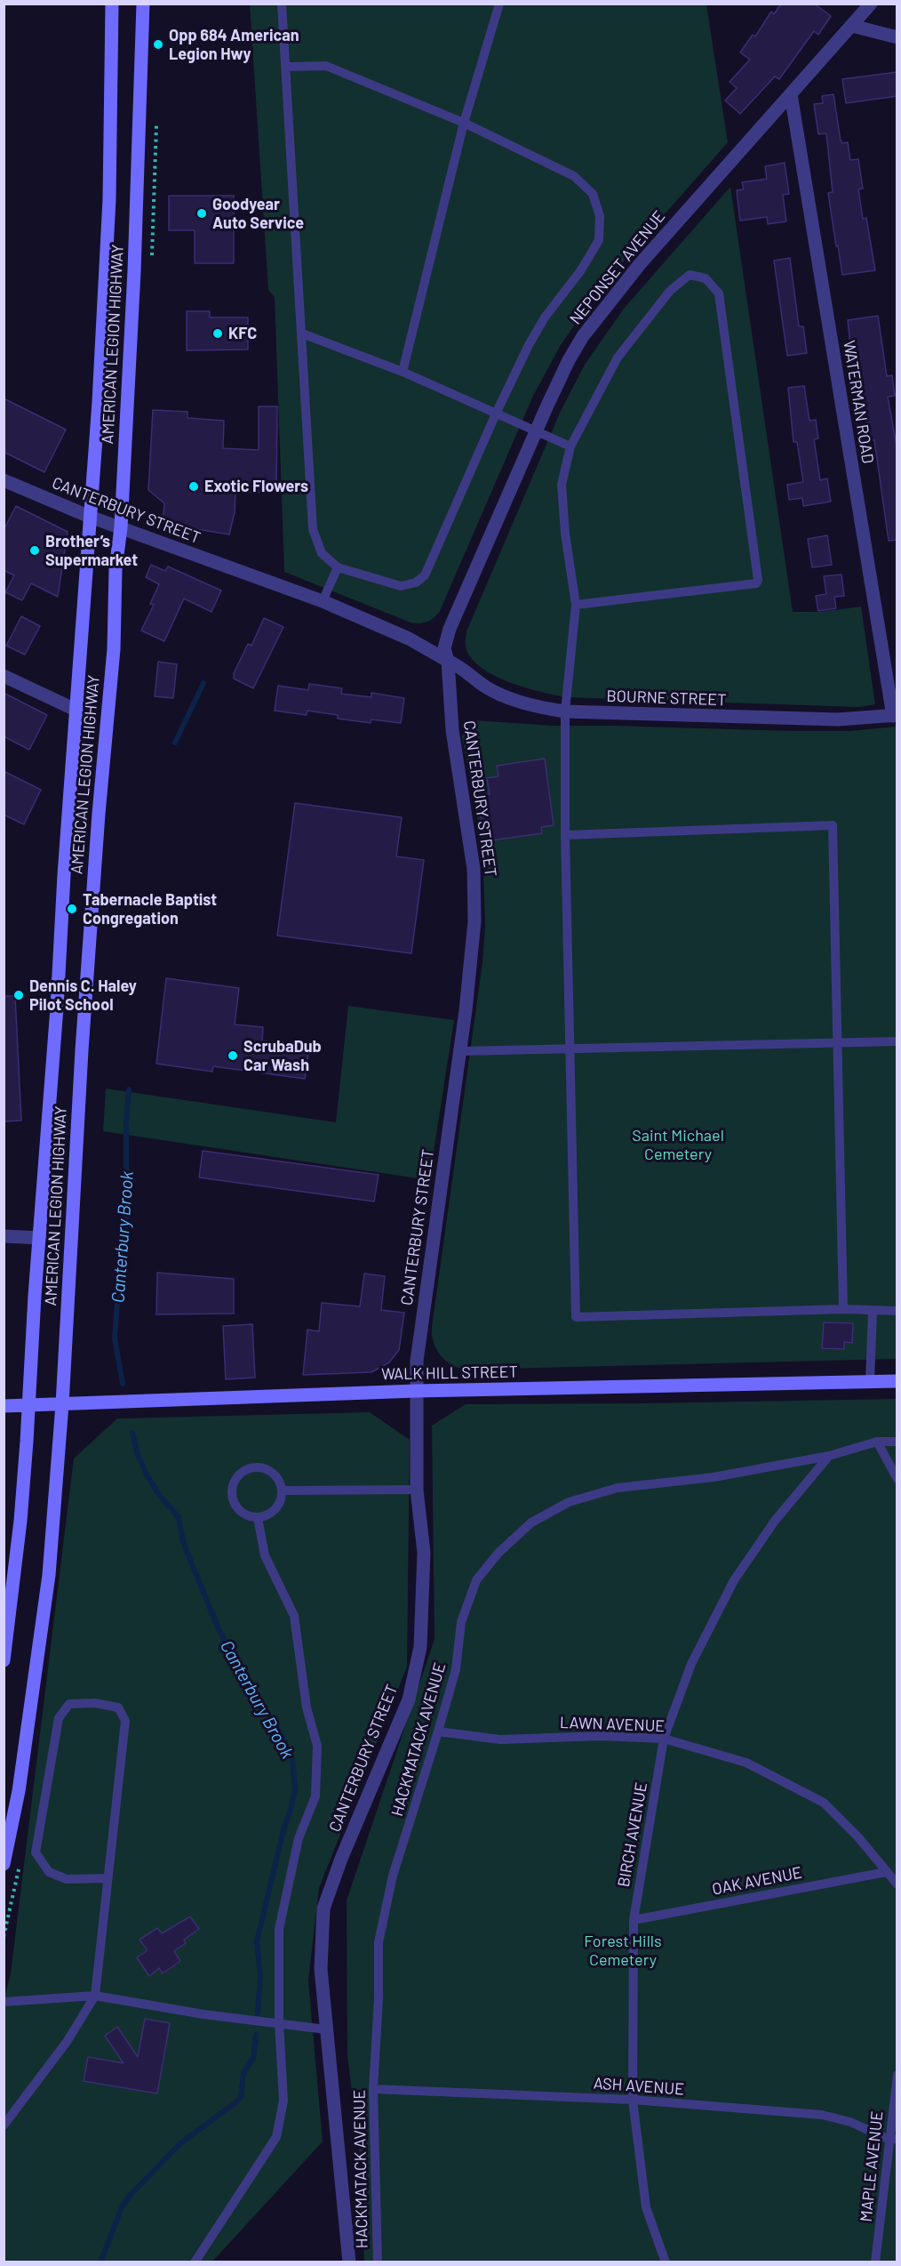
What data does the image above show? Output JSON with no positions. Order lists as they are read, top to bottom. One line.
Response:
{"streets":{"main road":["AMERICAN LEGION HIGHWAY","WALK HILL STREET"],"street":["NEPONSET AVENUE","WATERMAN ROAD","CANTERBURY STREET","BOURNE STREET"],"lane":["LAWN AVENUE","HACKMATACK AVENUE","BIRCH AVENUE","OAK AVENUE","ASH AVENUE","MAPLE AVENUE"]},"crossings":[["NEPONSET AVENUE","WATERMAN ROAD"],["NEPONSET AVENUE","CANTERBURY STREET"],["NEPONSET AVENUE","BOURNE STREET"],["AMERICAN LEGION HIGHWAY","CANTERBURY STREET"],["AMERICAN LEGION HIGHWAY","WALK HILL STREET"],["WATERMAN ROAD","BOURNE STREET"],["CANTERBURY STREET","BOURNE STREET"],["CANTERBURY STREET","WALK HILL STREET"],["LAWN AVENUE","HACKMATACK AVENUE"],["LAWN AVENUE","BIRCH AVENUE"],["LAWN AVENUE","OAK AVENUE"],["HACKMATACK AVENUE","BIRCH AVENUE"],["HACKMATACK AVENUE","ASH AVENUE"],["BIRCH AVENUE","OAK AVENUE"],["BIRCH AVENUE","ASH AVENUE"],["ASH AVENUE","MAPLE AVENUE"]],"water":["Canterbury Brook"],"parks":["Saint Michael Cemetery","Forest Hills Cemetery"],"places":["Opp 684 American Legion Hwy","Goodyear Auto Service","KFC","Exotic Flowers","Brother’s Supermarket","Tabernacle Baptist Congregation","Dennis C. Haley Pilot School","ScrubaDub Car Wash"]}
